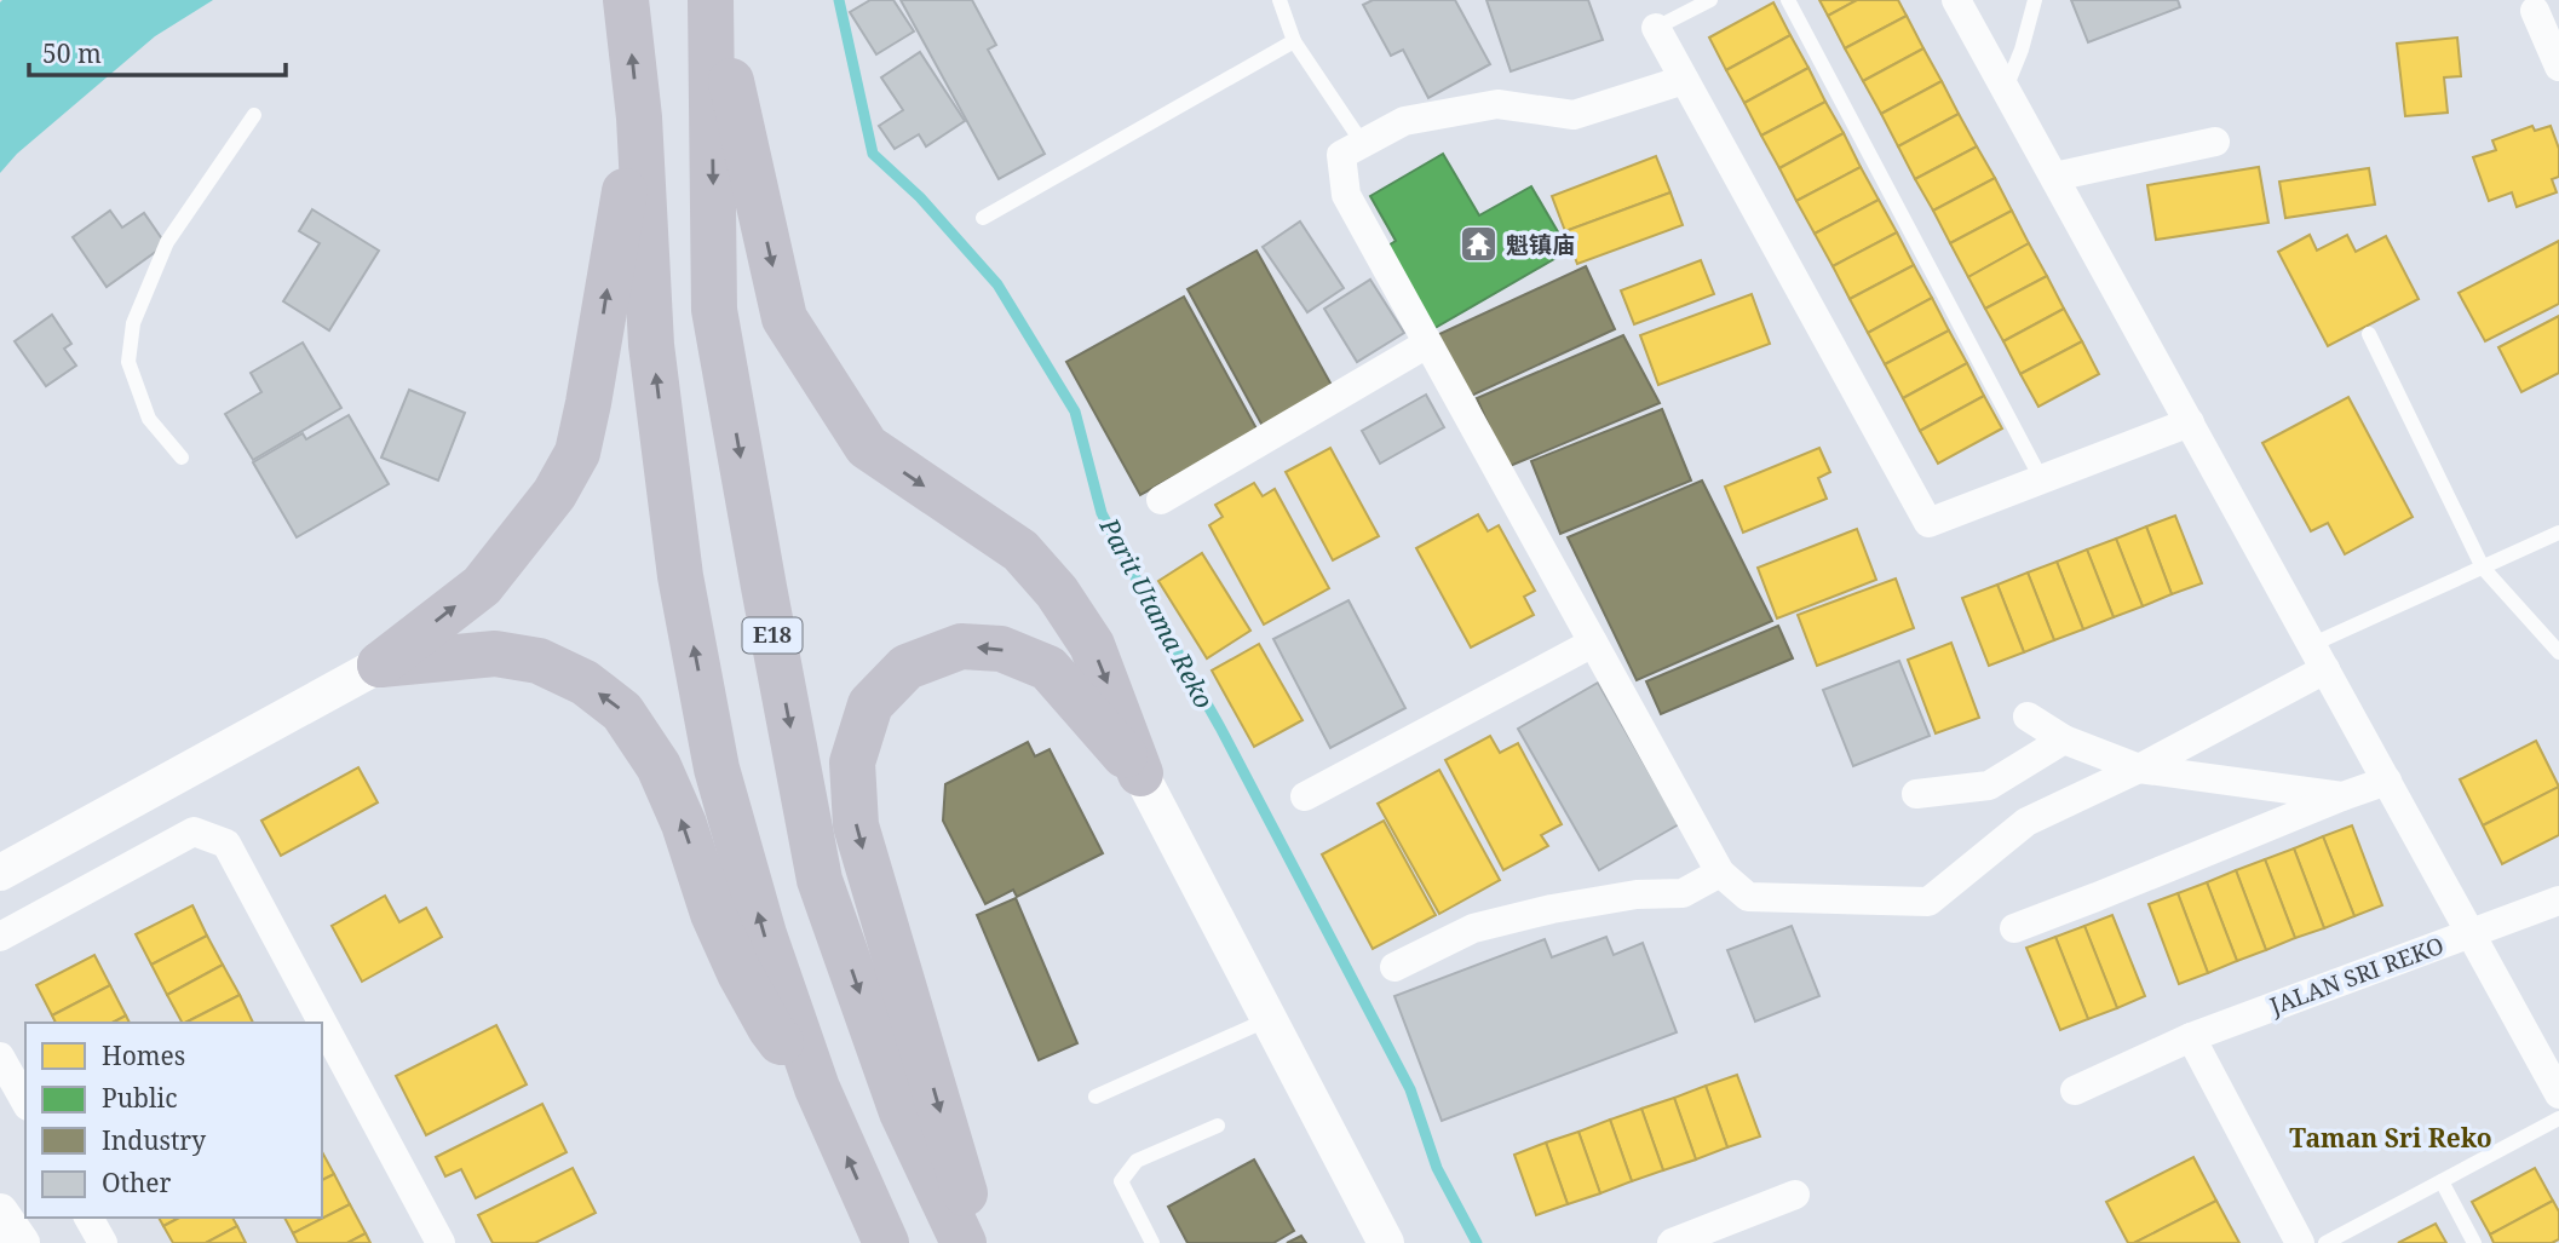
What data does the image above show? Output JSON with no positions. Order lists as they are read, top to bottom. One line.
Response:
{"streets":{"highway":["E18"],"street":["JALAN SRI REKO"]},"districts":["Taman Sri Reko"],"water":["Parit Utama Reko"],"places":{"temple":["魁镇庙"]},"legend":["Homes","Public","Industry","Other"],"scale_bar":"50 m"}
